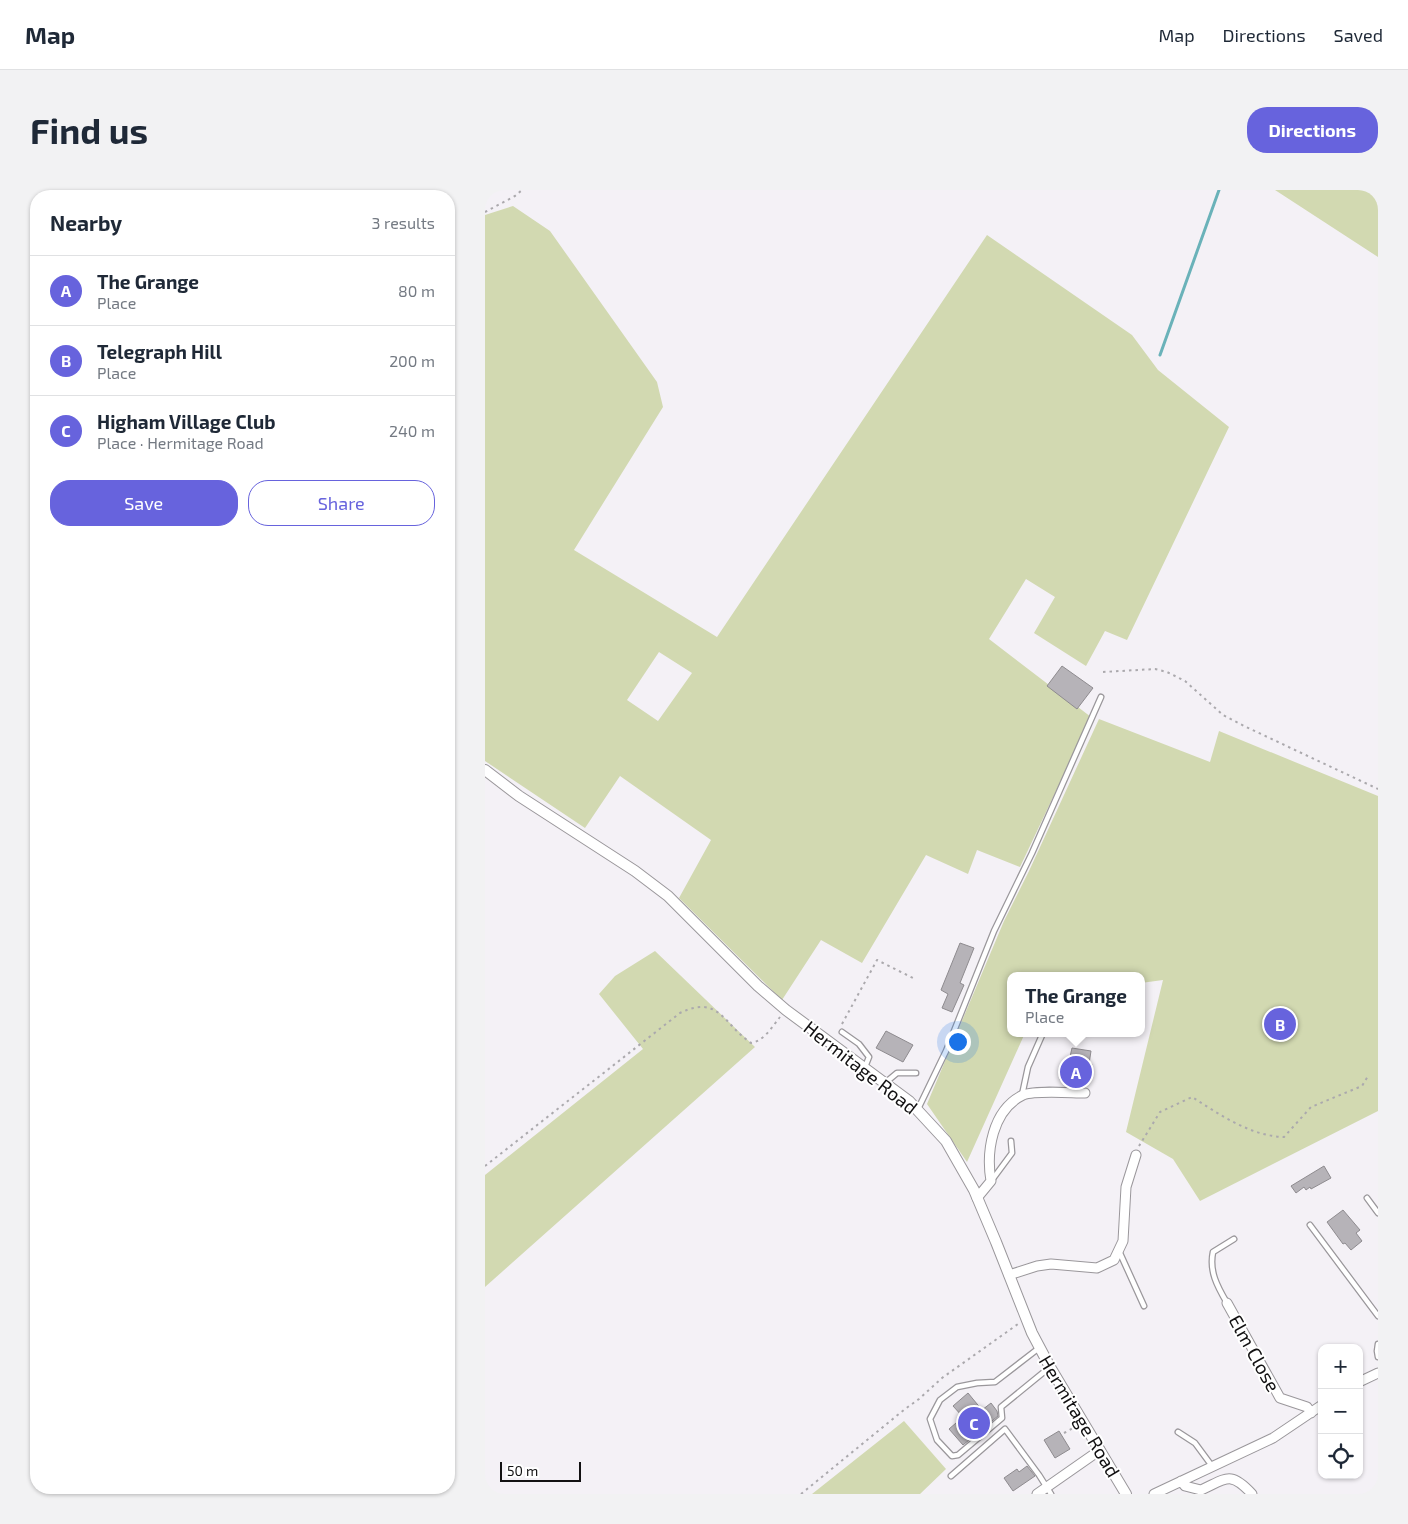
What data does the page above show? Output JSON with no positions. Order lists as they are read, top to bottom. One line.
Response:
{"streets":{"street":["Hermitage Road","Elm Close"]},"scale_bar":"50 m","page":{"header":"Map","nav":["Map","Directions","Saved"],"buttons":["Directions",["Save","Share"]],"title":"Find us","heading":["Nearby","3 results"],"list":[{"mark":"A","name":"The Grange","note":"Place","value":"80 m"},{"mark":"B","name":"Telegraph Hill","note":"Place","value":"200 m"},{"mark":"C","name":"Higham Village Club","note":"Place · Hermitage Road","value":"240 m"}],"popup":["The Grange","Place"],"pins":["B","A","C"],"map_buttons":["+","−"],"scale":"50 m"}}
